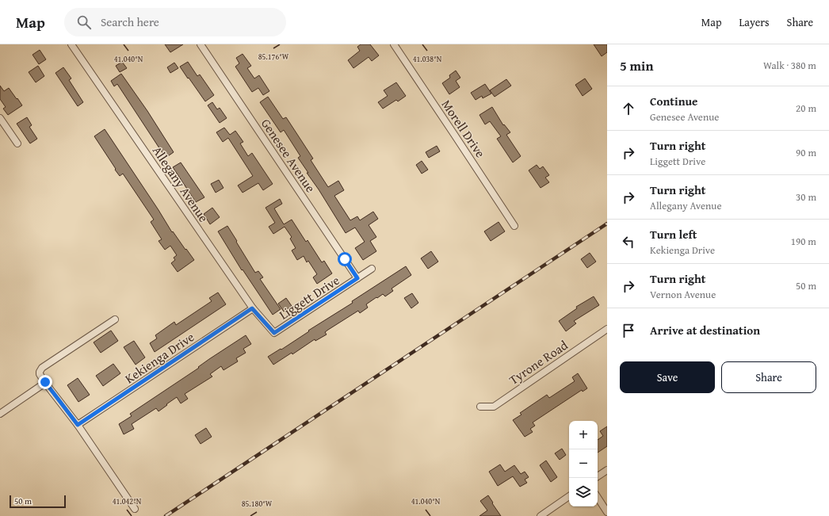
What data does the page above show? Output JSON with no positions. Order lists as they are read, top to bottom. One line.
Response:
{"streets":{"street":["Morell Drive","Genesee Avenue","Allegany Avenue","Liggett Drive","Kekienga Drive","Tyrone Road"]},"crossings":[["Genesee Avenue","Liggett Drive"],["Allegany Avenue","Liggett Drive"],["Allegany Avenue","Kekienga Drive"]],"scale_bar":"50 m","page":{"header":"Map","search":"Search here","nav":["Map","Layers","Share"],"heading":["5 min","Walk · 380 m"],"list":[["Continue","Genesee Avenue","20 m"],["Turn right","Liggett Drive","90 m"],["Turn right","Allegany Avenue","30 m"],["Turn left","Kekienga Drive","190 m"],["Turn right","Vernon Avenue","50 m"],"Arrive at destination"],"buttons":["Save","Share"],"map_buttons":["+","−"],"scale":"50 m"},"coordinates":["85.176°W","41.040°N","41.038°N","41.042°N","85.180°W"]}
